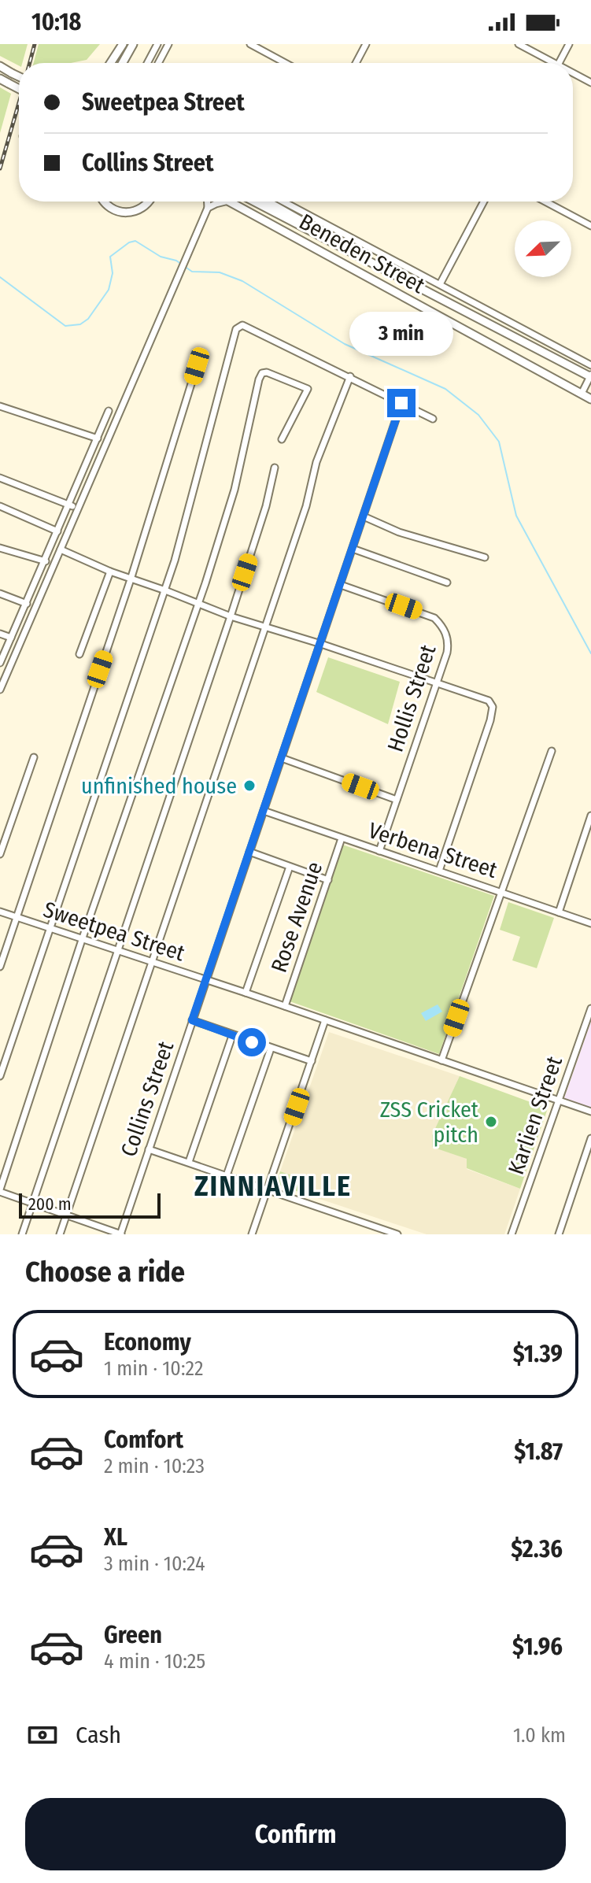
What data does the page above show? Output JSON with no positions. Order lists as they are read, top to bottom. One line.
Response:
{"streets":{"main road":["Beneden Street"],"street":["Hollis Street","Verbena Street","Rose Avenue","Sweetpea Street","Collins Street","Karlien Street"]},"crossings":[["Hollis Street","Verbena Street"],["Hollis Street","Collins Street"],["Verbena Street","Rose Avenue"],["Verbena Street","Collins Street"],["Rose Avenue","Sweetpea Street"],["Sweetpea Street","Collins Street"],["Sweetpea Street","Karlien Street"]],"districts":["ZINNIAVILLE"],"places":["unfinished house","ZSS Cricket pitch"],"scale_bar":"200 m","north":"bottom left","page":{"status":"10:18","banner":["Sweetpea Street","Collins Street"],"bubble":"3 min","scale":"200 m","heading":"Choose a ride","list":[{"name":"Economy","note":"1 min · 10:22","value":"$1.39"},{"name":"Comfort","note":"2 min · 10:23","value":"$1.87"},{"name":"XL","note":"3 min · 10:24","value":"$2.36"},{"name":"Green","note":"4 min · 10:25","value":"$1.96"}],"pay":["Cash","1.0 km"],"buttons":"Confirm"}}
